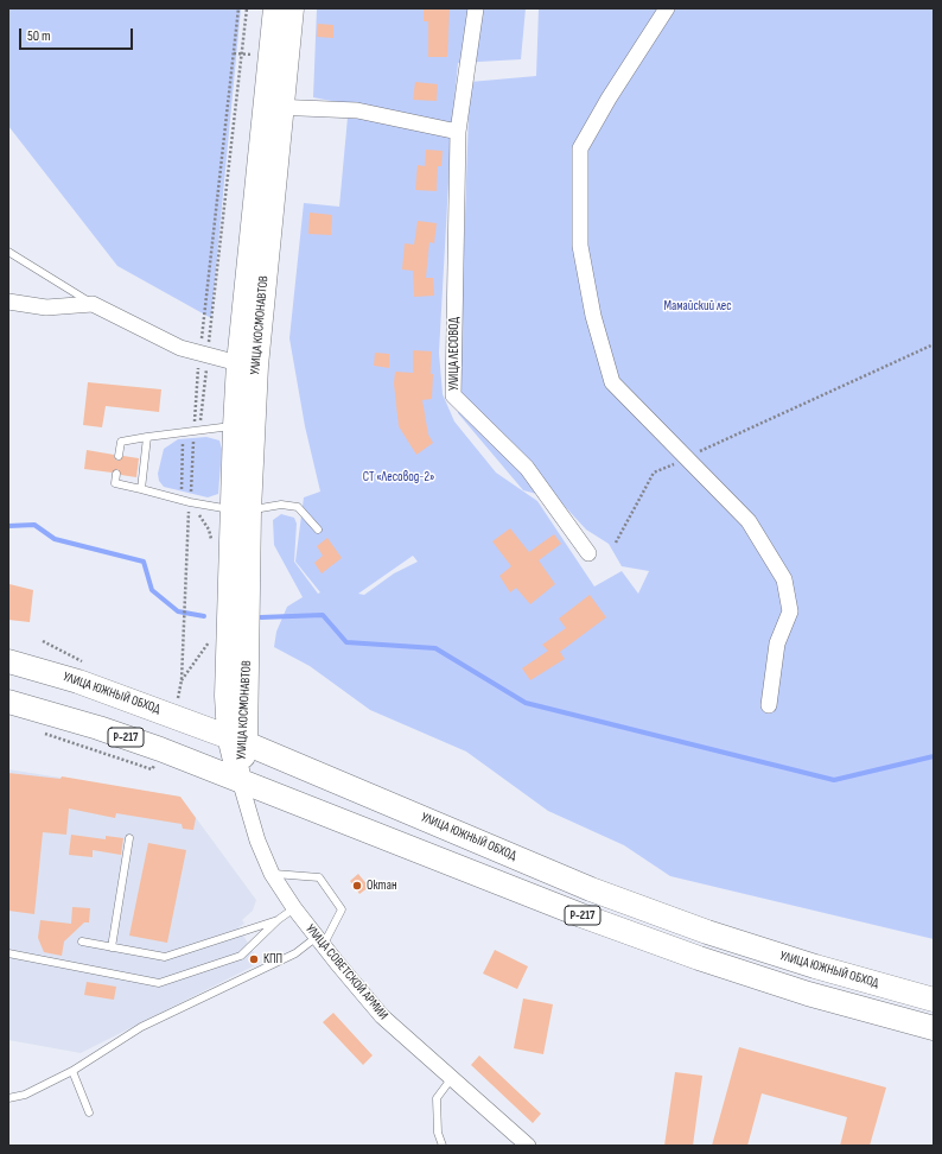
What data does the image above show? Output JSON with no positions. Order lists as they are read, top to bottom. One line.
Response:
{"streets":{"main road":["УЛИЦА КОСМОНАВТОВ","УЛИЦА ЮЖНЫЙ ОБХОД","Р-217"],"street":["УЛИЦА ЛЕСОВОД","УЛИЦА СОВЕТСКОЙ АРМИИ"]},"crossings":[["УЛИЦА КОСМОНАВТОВ","УЛИЦА ЮЖНЫЙ ОБХОД"],["УЛИЦА КОСМОНАВТОВ","УЛИЦА СОВЕТСКОЙ АРМИИ"],["УЛИЦА ЮЖНЫЙ ОБХОД","УЛИЦА СОВЕТСКОЙ АРМИИ"]],"parks":["Мамайский лес","СТ «Лесовод-2»"],"places":["Октан","КПП"],"scale_bar":"50 m"}
